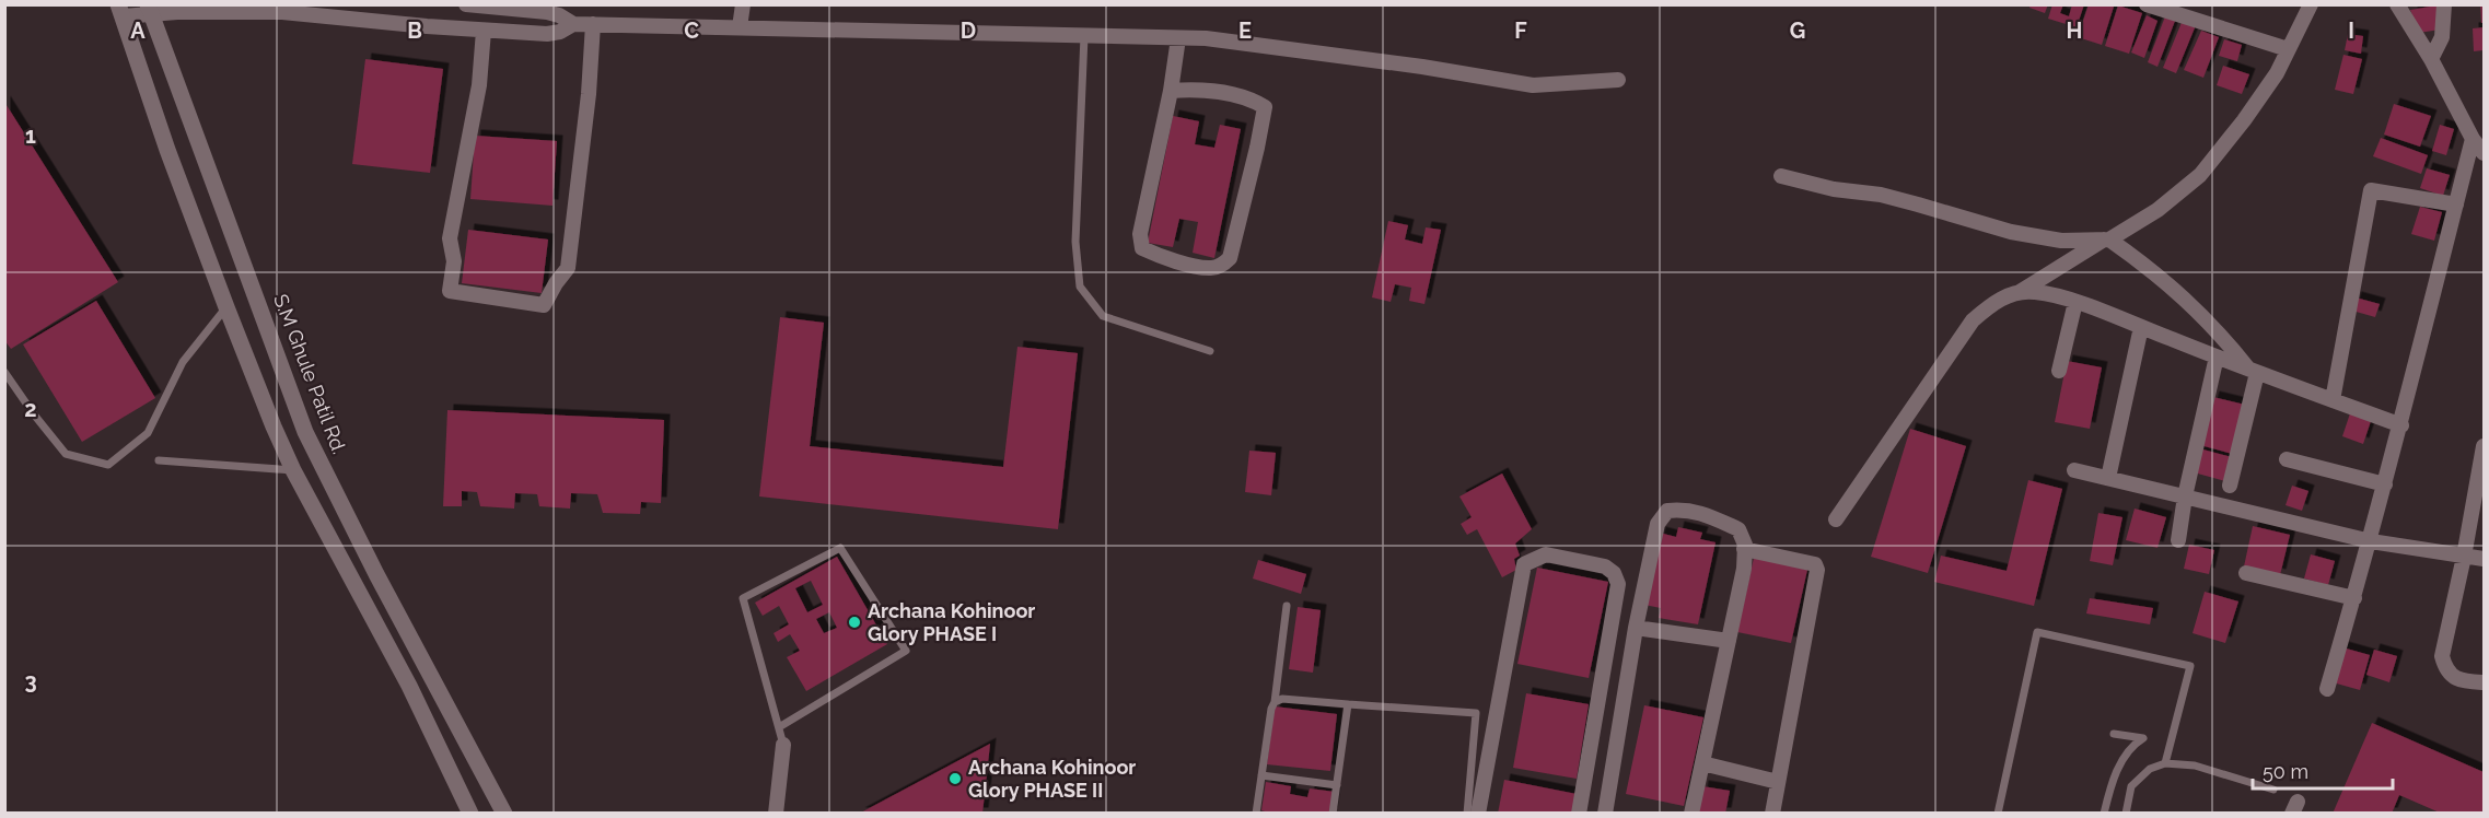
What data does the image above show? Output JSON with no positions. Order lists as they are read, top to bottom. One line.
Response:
{"streets":{"street":["S.M Ghule Patil Rd."]},"places":["Archana Kohinoor Glory PHASE I","Archana Kohinoor Glory PHASE II"],"scale_bar":"50 m","grid":{"columns":["A","B","C","D","E","F","G","H","I"],"rows":["1","2","3"]}}
